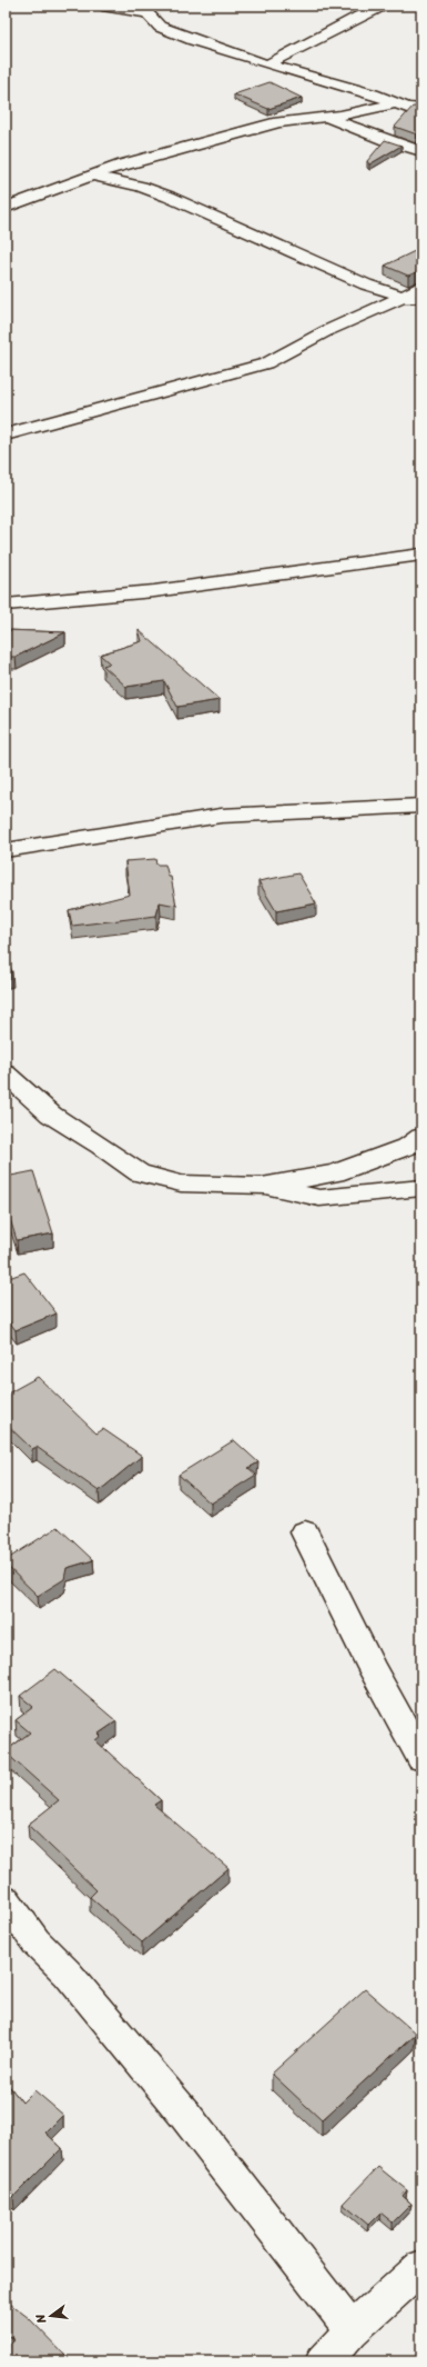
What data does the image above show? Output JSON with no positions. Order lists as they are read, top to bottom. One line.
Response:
{"north":"left"}
